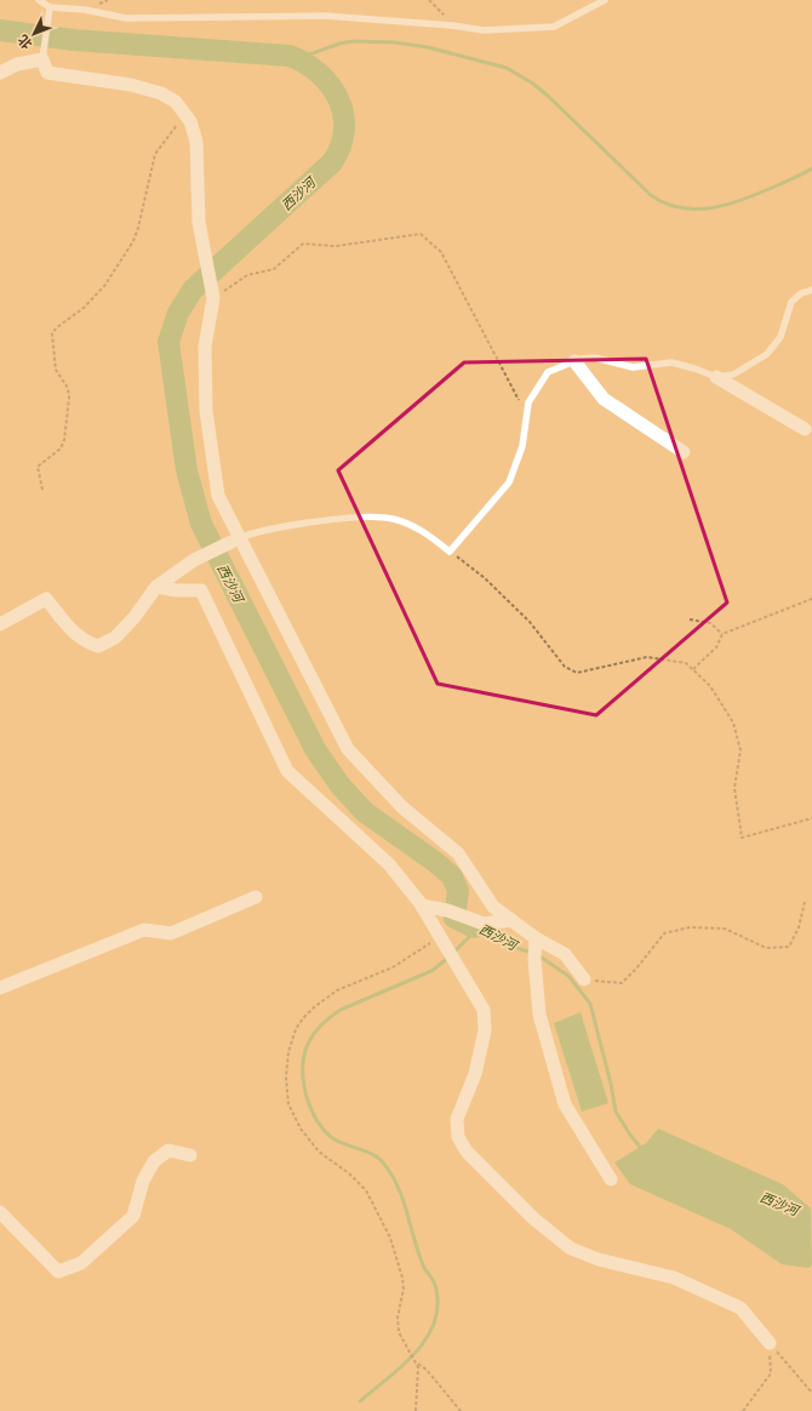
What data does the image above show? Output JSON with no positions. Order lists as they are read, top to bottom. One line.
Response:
{"water":["西沙河"],"north":"bottom left"}
